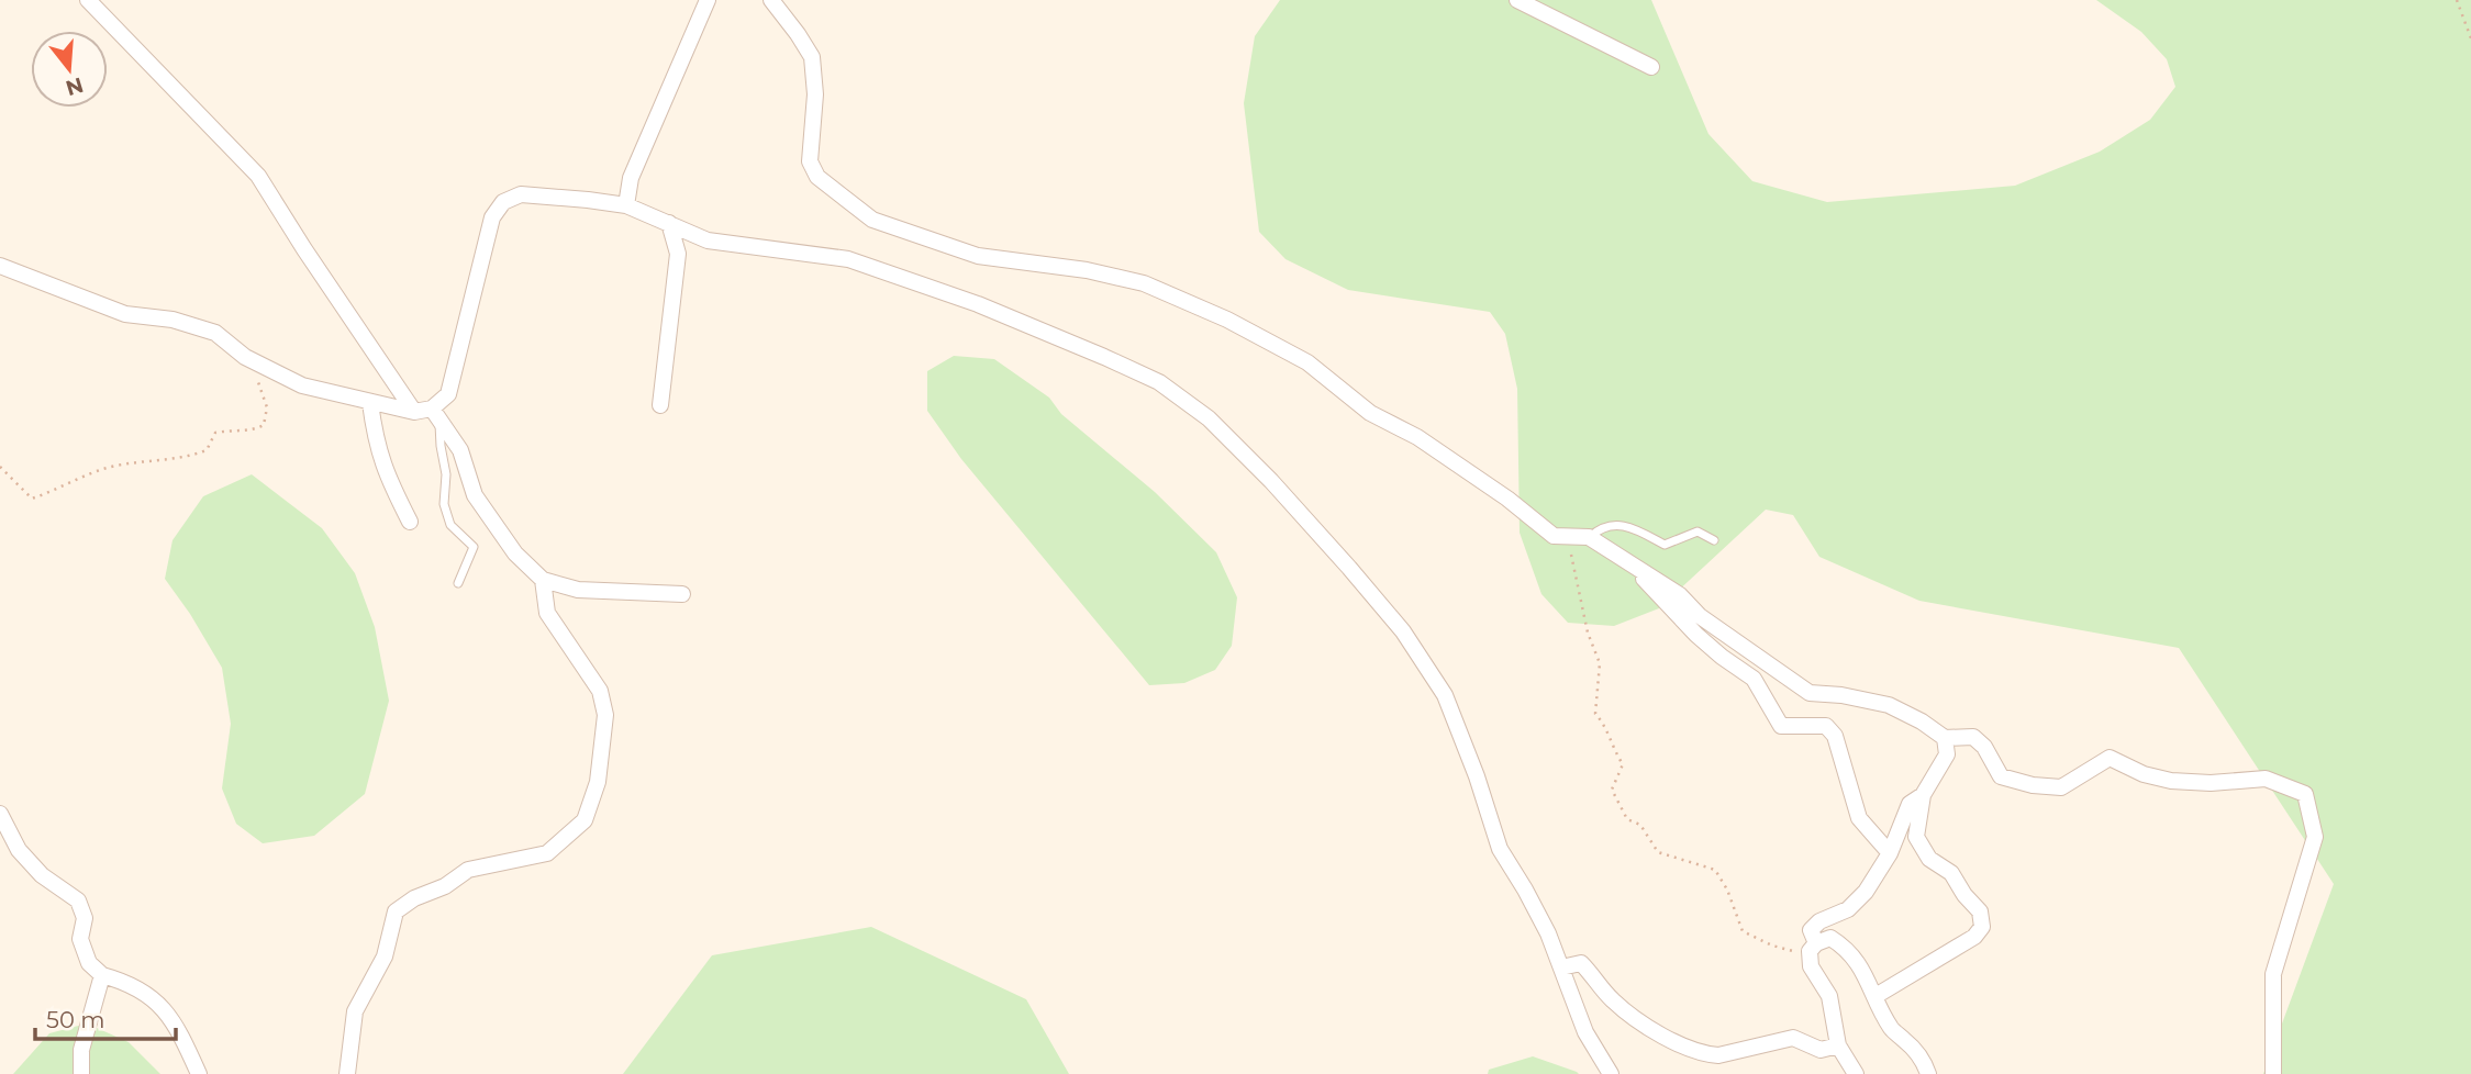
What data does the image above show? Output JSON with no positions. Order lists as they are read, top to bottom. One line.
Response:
{"scale_bar":"50 m","north":"bottom"}
